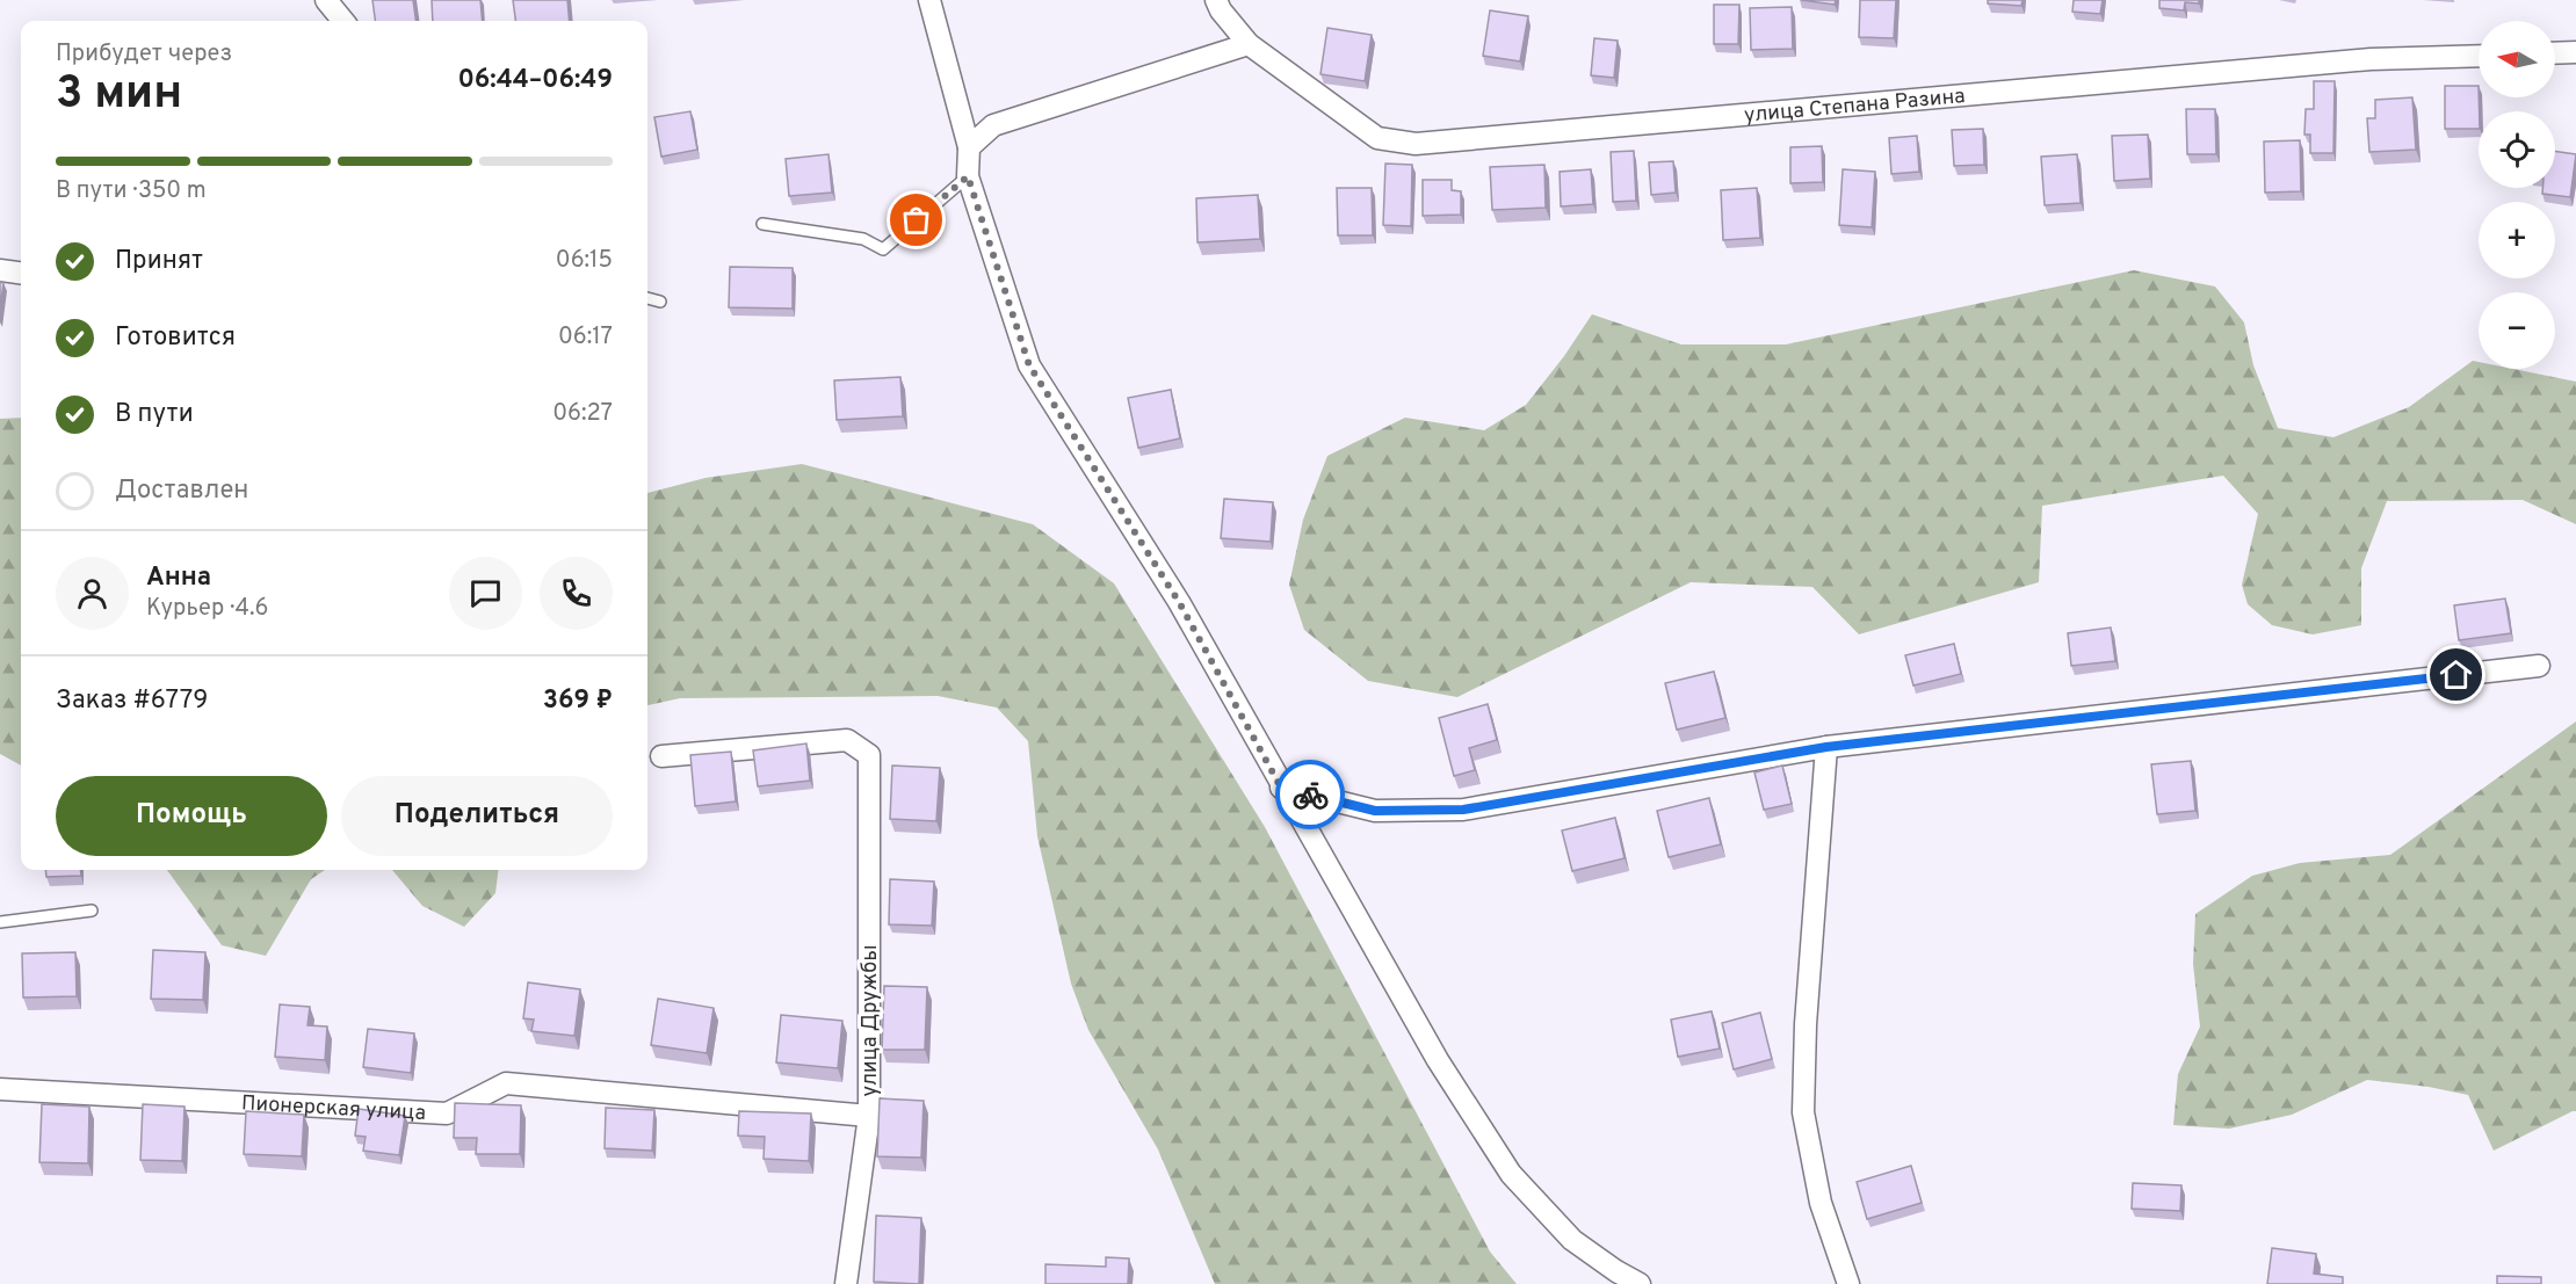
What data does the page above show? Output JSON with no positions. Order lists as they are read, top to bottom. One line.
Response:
{"streets":{"street":["улица Степана Разина","улица Дружбы","Пионерская улица"]},"crossings":[["улица Дружбы","Пионерская улица"]],"north":"left","page":{"map_buttons":["+","−"],"heading":["3 мин","Прибудет через","06:44–06:49"],"panel":["Анна","Курьер · 4.6","Заказ #6779","369 ₽"],"bar":"В пути · 350 m","list":[["Принят","06:15"],["Готовится","06:17"],["В пути","06:27"],"Доставлен"],"buttons":["Помощь","Поделиться"]}}
